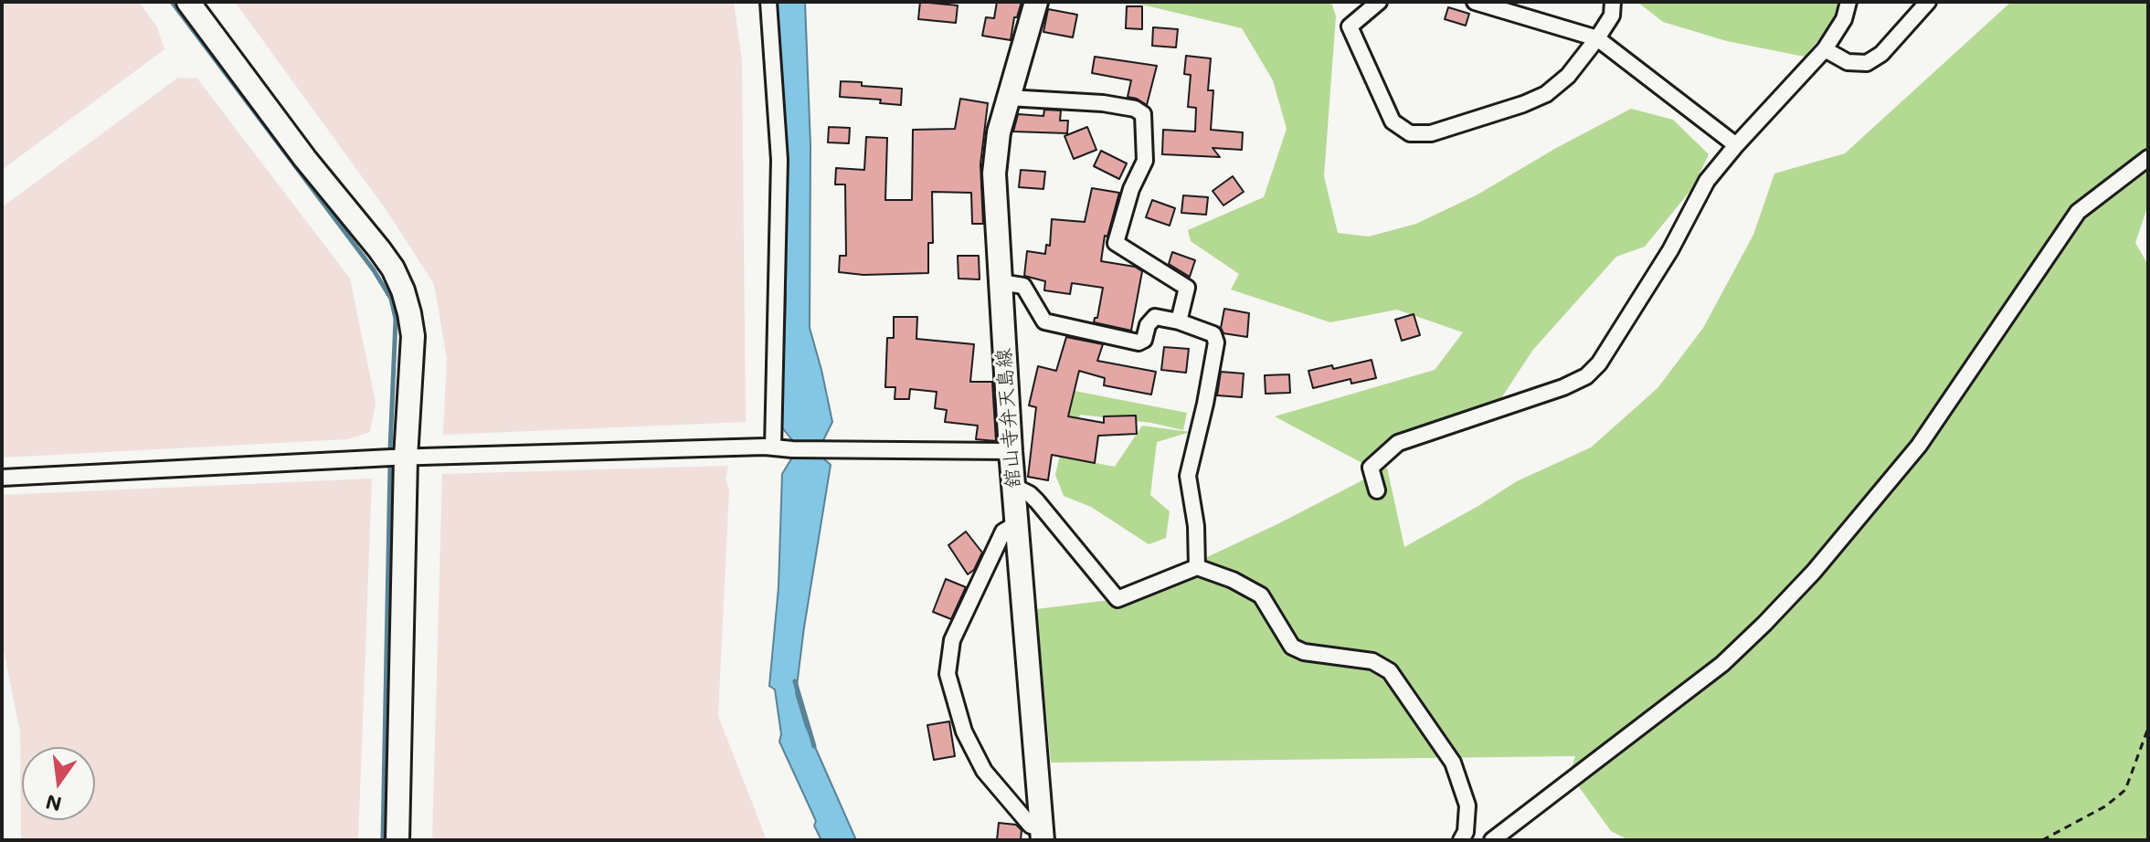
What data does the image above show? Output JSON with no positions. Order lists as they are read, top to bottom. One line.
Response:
{"streets":{"street":["舘山寺弁天島線"]},"north":"bottom"}
